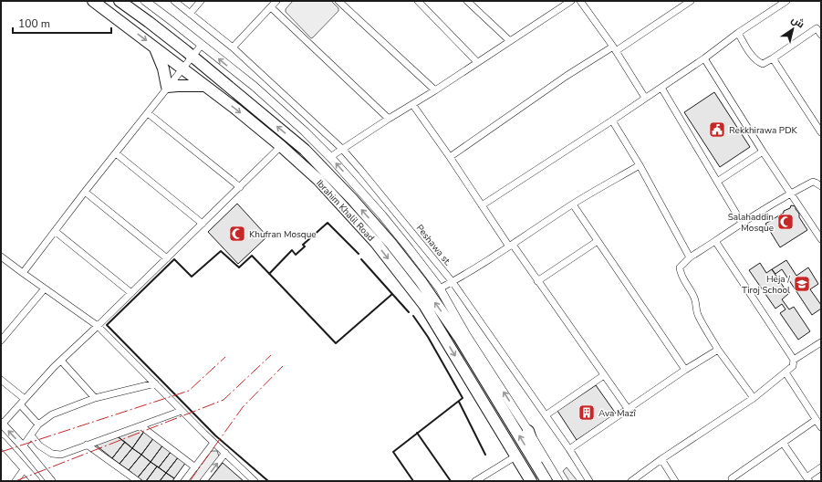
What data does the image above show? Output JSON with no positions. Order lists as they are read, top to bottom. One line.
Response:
{"streets":{"highway":["Ibrahim Khalil Road"],"street":["Peshawa st."]},"places":{"public building":["Rekkhirawa PDK"],"mosque":["Salahaddin Mosque","Khufran Mosque"],"school or university":["Heja / Tiroj School"],"building":["Ava Mazî"]},"scale_bar":"100 m","north":"top right"}
